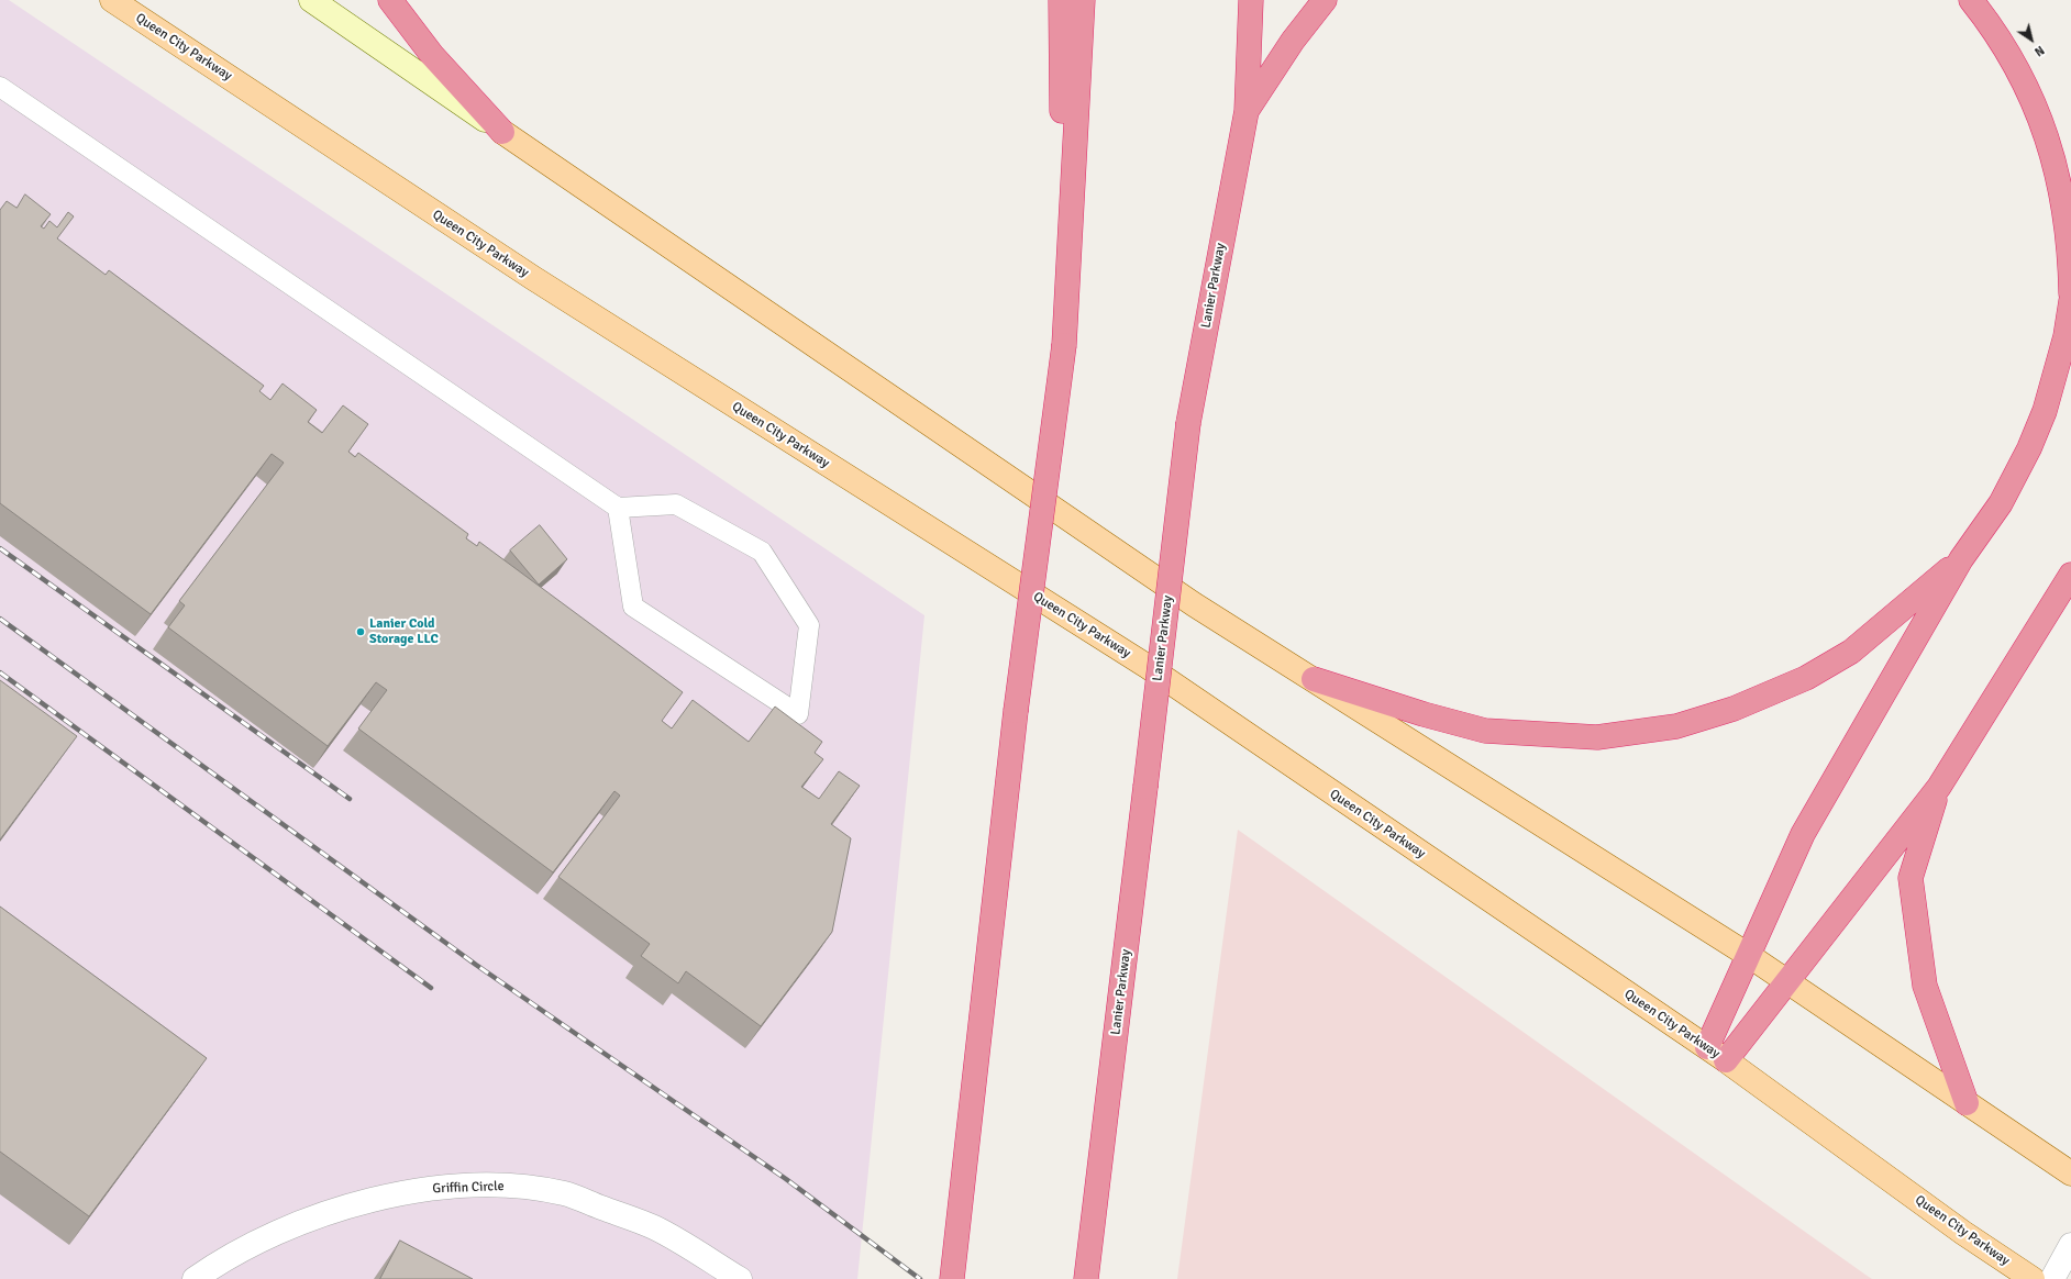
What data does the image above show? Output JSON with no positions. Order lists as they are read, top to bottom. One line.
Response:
{"streets":{"highway":["Lanier Parkway"],"main road":["Queen City Parkway"],"street":["Griffin Circle"]},"places":["Lanier Cold Storage LLC"],"north":"bottom right"}
